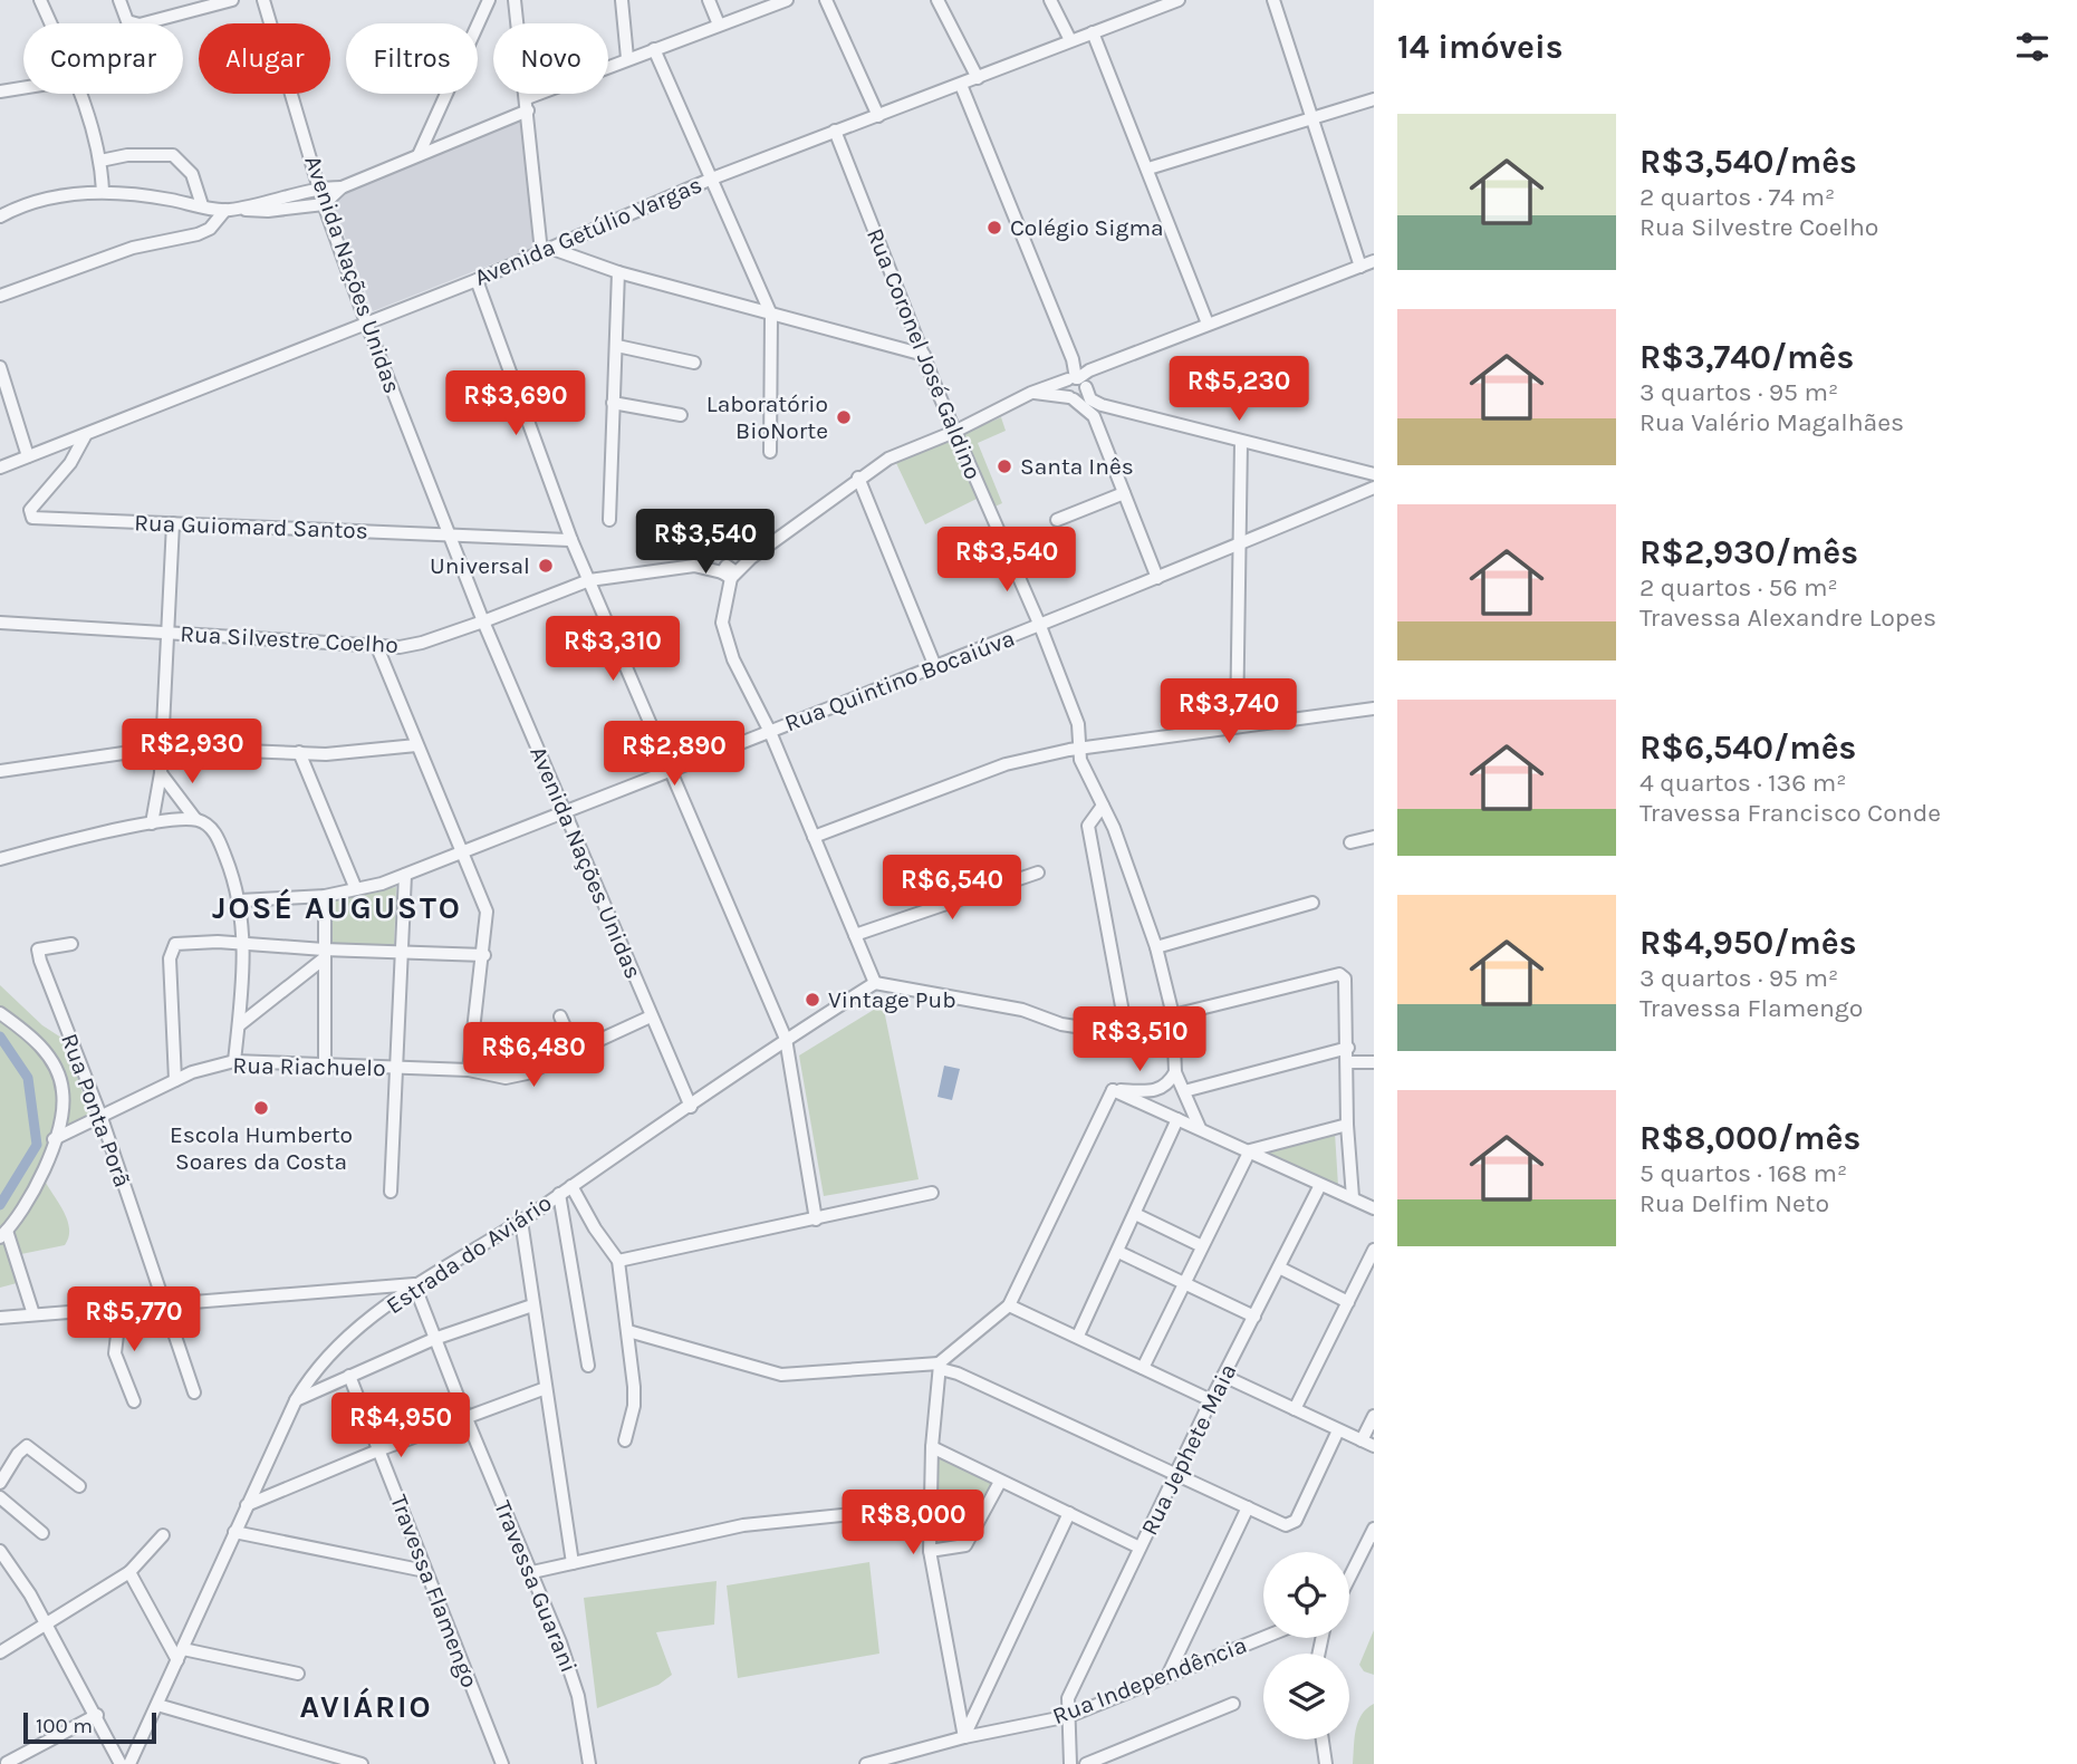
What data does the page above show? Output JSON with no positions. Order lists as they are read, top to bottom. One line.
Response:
{"streets":{"street":["Avenida Getúlio Vargas","Avenida Nações Unidas","Rua Coronel José Galdino","Rua Guiomard Santos","Rua Silvestre Coelho","Rua Quintino Bocaiúva","Rua Riachuelo","Rua Ponta Porã","Estrada do Aviário","Rua Jephete Maia","Travessa Guarani","Travessa Flamengo","Rua Independência"]},"crossings":[["Avenida Getúlio Vargas","Avenida Nações Unidas"],["Avenida Getúlio Vargas","Rua Coronel José Galdino"],["Avenida Getúlio Vargas","Rua Guiomard Santos"],["Avenida Nações Unidas","Rua Guiomard Santos"],["Avenida Nações Unidas","Rua Silvestre Coelho"],["Avenida Nações Unidas","Rua Quintino Bocaiúva"],["Avenida Nações Unidas","Rua Riachuelo"],["Avenida Nações Unidas","Estrada do Aviário"],["Rua Coronel José Galdino","Rua Quintino Bocaiúva"],["Rua Riachuelo","Rua Ponta Porã"],["Estrada do Aviário","Travessa Guarani"],["Rua Jephete Maia","Rua Independência"]],"districts":["JOSÉ AUGUSTO","AVIÁRIO"],"places":["Colégio Sigma","Laboratório BioNorte","Santa Inês","Universal","Vintage Pub","Escola Humberto Soares da Costa"],"scale_bar":"100 m","page":{"heading":"14 imóveis","chip":["Comprar","Alugar","Filtros","Novo"],"list":[{"name":"R$3,540/mês","note":"2 quartos · 74 m² · Rua Silvestre Coelho"},{"name":"R$3,740/mês","note":"3 quartos · 95 m² · Rua Valério Magalhães"},{"name":"R$2,930/mês","note":"2 quartos · 56 m² · Travessa Alexandre Lopes"},{"name":"R$6,540/mês","note":"4 quartos · 136 m² · Travessa Francisco Conde"},{"name":"R$4,950/mês","note":"3 quartos · 95 m² · Travessa Flamengo"},{"name":"R$8,000/mês","note":"5 quartos · 168 m² · Rua Delfim Neto"}],"price":["R$5,230","R$3,690","R$3,540","R$3,540","R$3,310","R$3,740","R$2,930","R$2,890","R$6,540","R$3,510","R$6,480","R$5,770","R$4,950","R$8,000"],"scale":"100 m"}}
